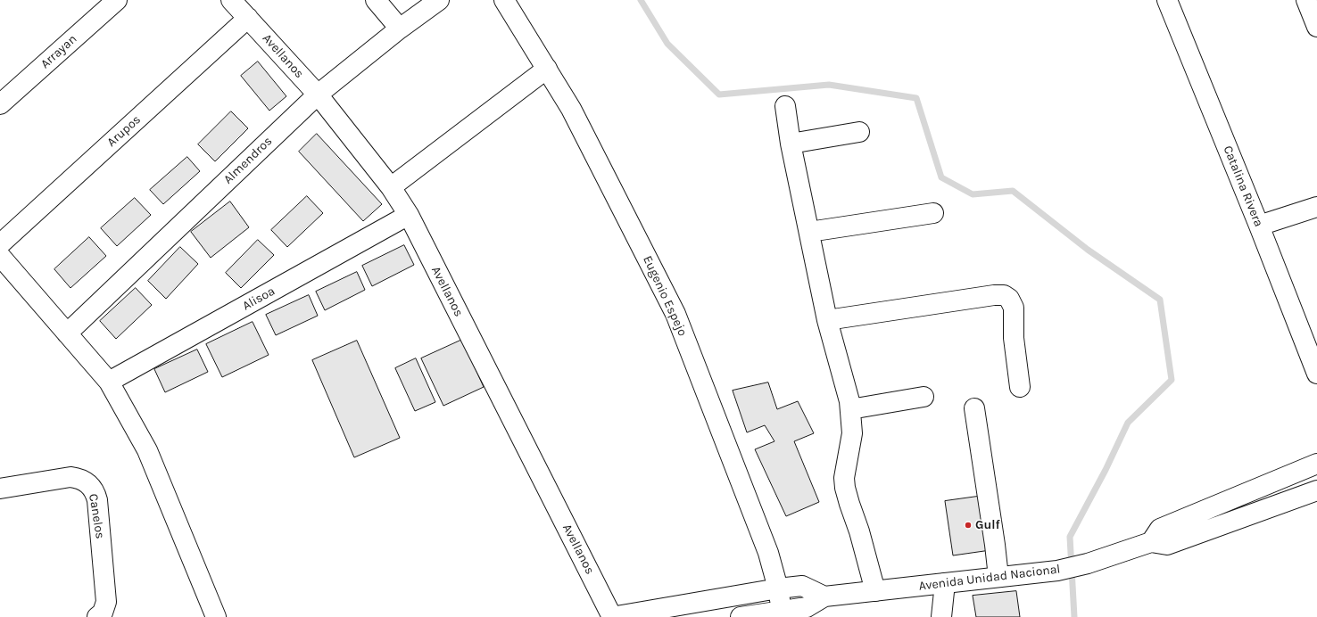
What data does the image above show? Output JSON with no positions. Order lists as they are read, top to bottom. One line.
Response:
{"streets":{"street":["Arrayan","Avellanos","Arupos","Almendros","Catalina Rivera","Eugenio Espejo","Alisoa","Canelos","Avenida Unidad Nacional"]},"crossings":[["Avellanos","Arupos"],["Avellanos","Almendros"],["Avellanos","Alisoa"],["Eugenio Espejo","Avenida Unidad Nacional"]],"places":["Gulf"]}
